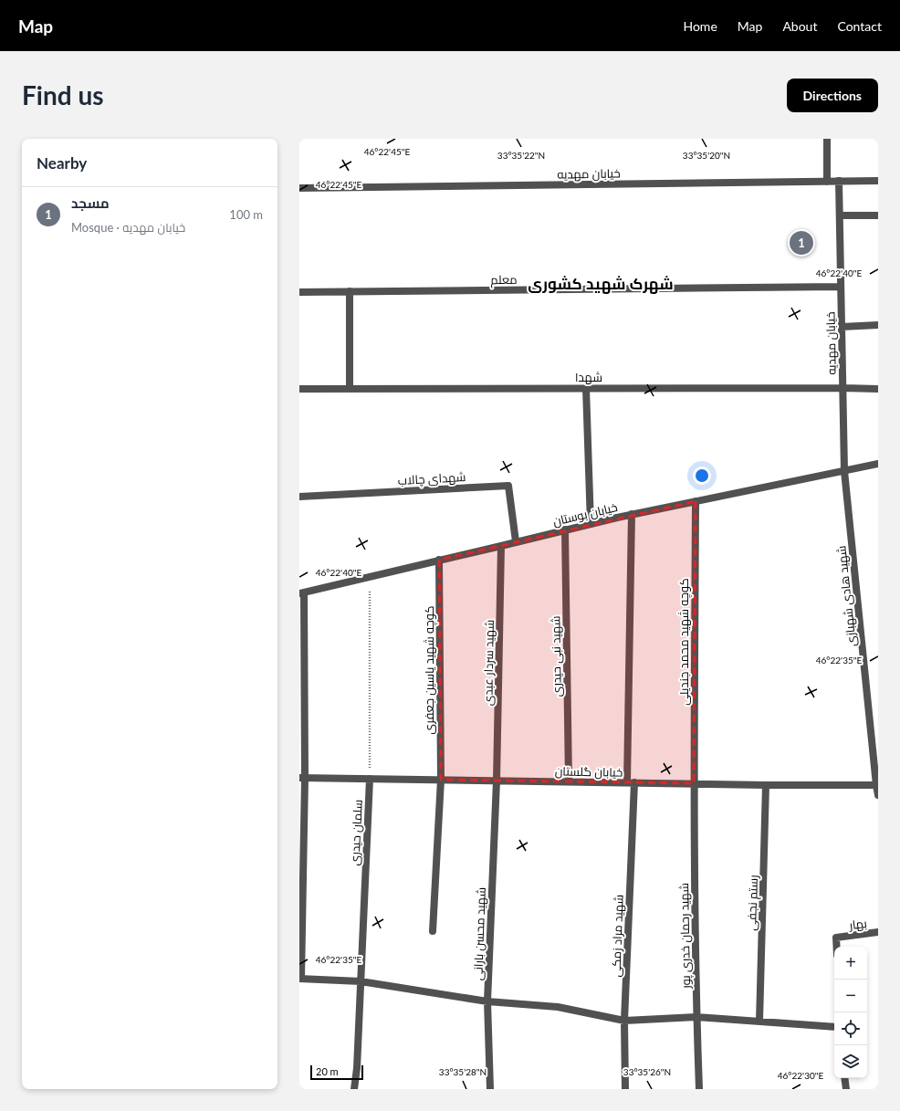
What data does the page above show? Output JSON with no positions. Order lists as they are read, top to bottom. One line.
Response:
{"streets":{"street":["خیابان مهدیه","معلم","شهدا","شهدای چالاب","خیابان بوستان","شهید هادی شهبازی","کوچه شهید محمد جندیلی","شهید نبی حیدری","شهید سردار عبدی","کوچه شهید یاسین جعفری","خیابان گلستان","سلمان حیدری","رستم نجفی","بهار","شهید محسن بارانی","شهید مراد زمکی","شهید رحمان خدری پور"]},"crossings":[["خیابان مهدیه","معلم"],["خیابان مهدیه","شهدا"],["خیابان مهدیه","خیابان بوستان"],["خیابان مهدیه","شهید هادی شهبازی"],["شهدای چالاب","خیابان بوستان"],["خیابان بوستان","شهید هادی شهبازی"],["خیابان بوستان","کوچه شهید محمد جندیلی"],["خیابان بوستان","شهید نبی حیدری"],["خیابان بوستان","شهید سردار عبدی"],["خیابان بوستان","کوچه شهید یاسین جعفری"],["خیابان بوستان","شهید مراد زمکی"],["شهید هادی شهبازی","خیابان گلستان"],["کوچه شهید محمد جندیلی","خیابان گلستان"],["کوچه شهید محمد جندیلی","شهید رحمان خدری پور"],["شهید نبی حیدری","خیابان گلستان"],["شهید سردار عبدی","خیابان گلستان"],["شهید سردار عبدی","شهید محسن بارانی"],["کوچه شهید یاسین جعفری","خیابان گلستان"],["خیابان گلستان","سلمان حیدری"],["خیابان گلستان","رستم نجفی"],["خیابان گلستان","شهید محسن بارانی"],["خیابان گلستان","شهید مراد زمکی"],["خیابان گلستان","شهید رحمان خدری پور"]],"districts":["شهرک شهید کشوری"],"scale_bar":"20 m","page":{"header":"Map","nav":["Home","Map","About","Contact"],"buttons":"Directions","title":"Find us","heading":"Nearby","list":[{"mark":"1","name":"مسجد","note":"Mosque · خیابان مهدیه","value":"100 m"}],"pins":"1","map_buttons":["+","−"],"scale":"20 m"},"coordinates":["46°22'45\"E","33°35'22\"N","33°35'20\"N","46°22'40\"E","46°22'35\"E","33°35'28\"N","33°35'26\"N","46°22'30\"E"]}
